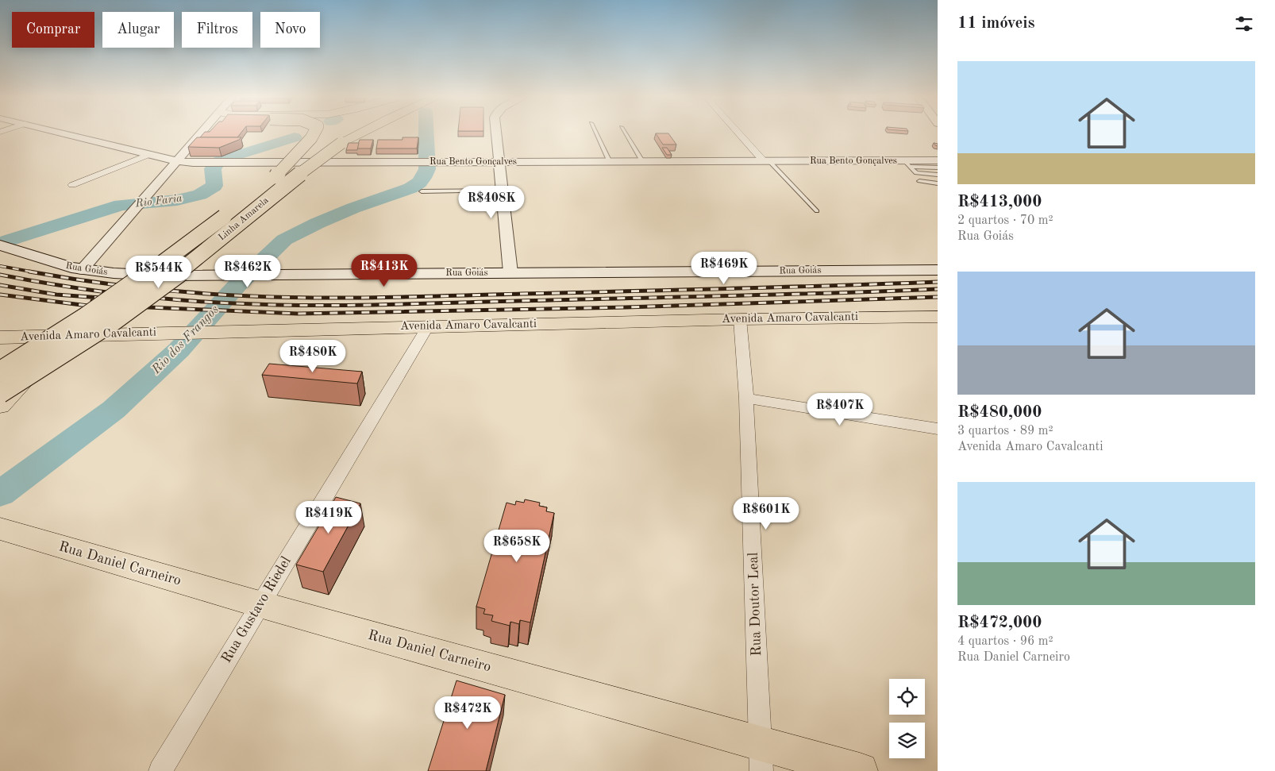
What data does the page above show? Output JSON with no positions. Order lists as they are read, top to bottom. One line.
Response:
{"streets":{"main road":["Linha Amarela","Rua Goiás","Avenida Amaro Cavalcanti","Rua Daniel Carneiro"],"street":["Rua Bento Gonçalves","Rua Doutor Leal","Rua Gustavo Riedel"]},"crossings":[["Avenida Amaro Cavalcanti","Rua Doutor Leal"],["Avenida Amaro Cavalcanti","Rua Gustavo Riedel"],["Rua Daniel Carneiro","Rua Doutor Leal"],["Rua Daniel Carneiro","Rua Gustavo Riedel"]],"water":["Rio Faria","Rio dos Frangos"],"page":{"heading":"11 imóveis","chip":["Comprar","Alugar","Filtros","Novo"],"list":[{"name":"R$413,000","note":"2 quartos · 70 m² · Rua Goiás"},{"name":"R$480,000","note":"3 quartos · 89 m² · Avenida Amaro Cavalcanti"},{"name":"R$472,000","note":"4 quartos · 96 m² · Rua Daniel Carneiro"}],"price":["R$408K","R$469K","R$413K","R$462K","R$544K","R$480K","R$407K","R$601K","R$419K","R$658K","R$472K"]}}
